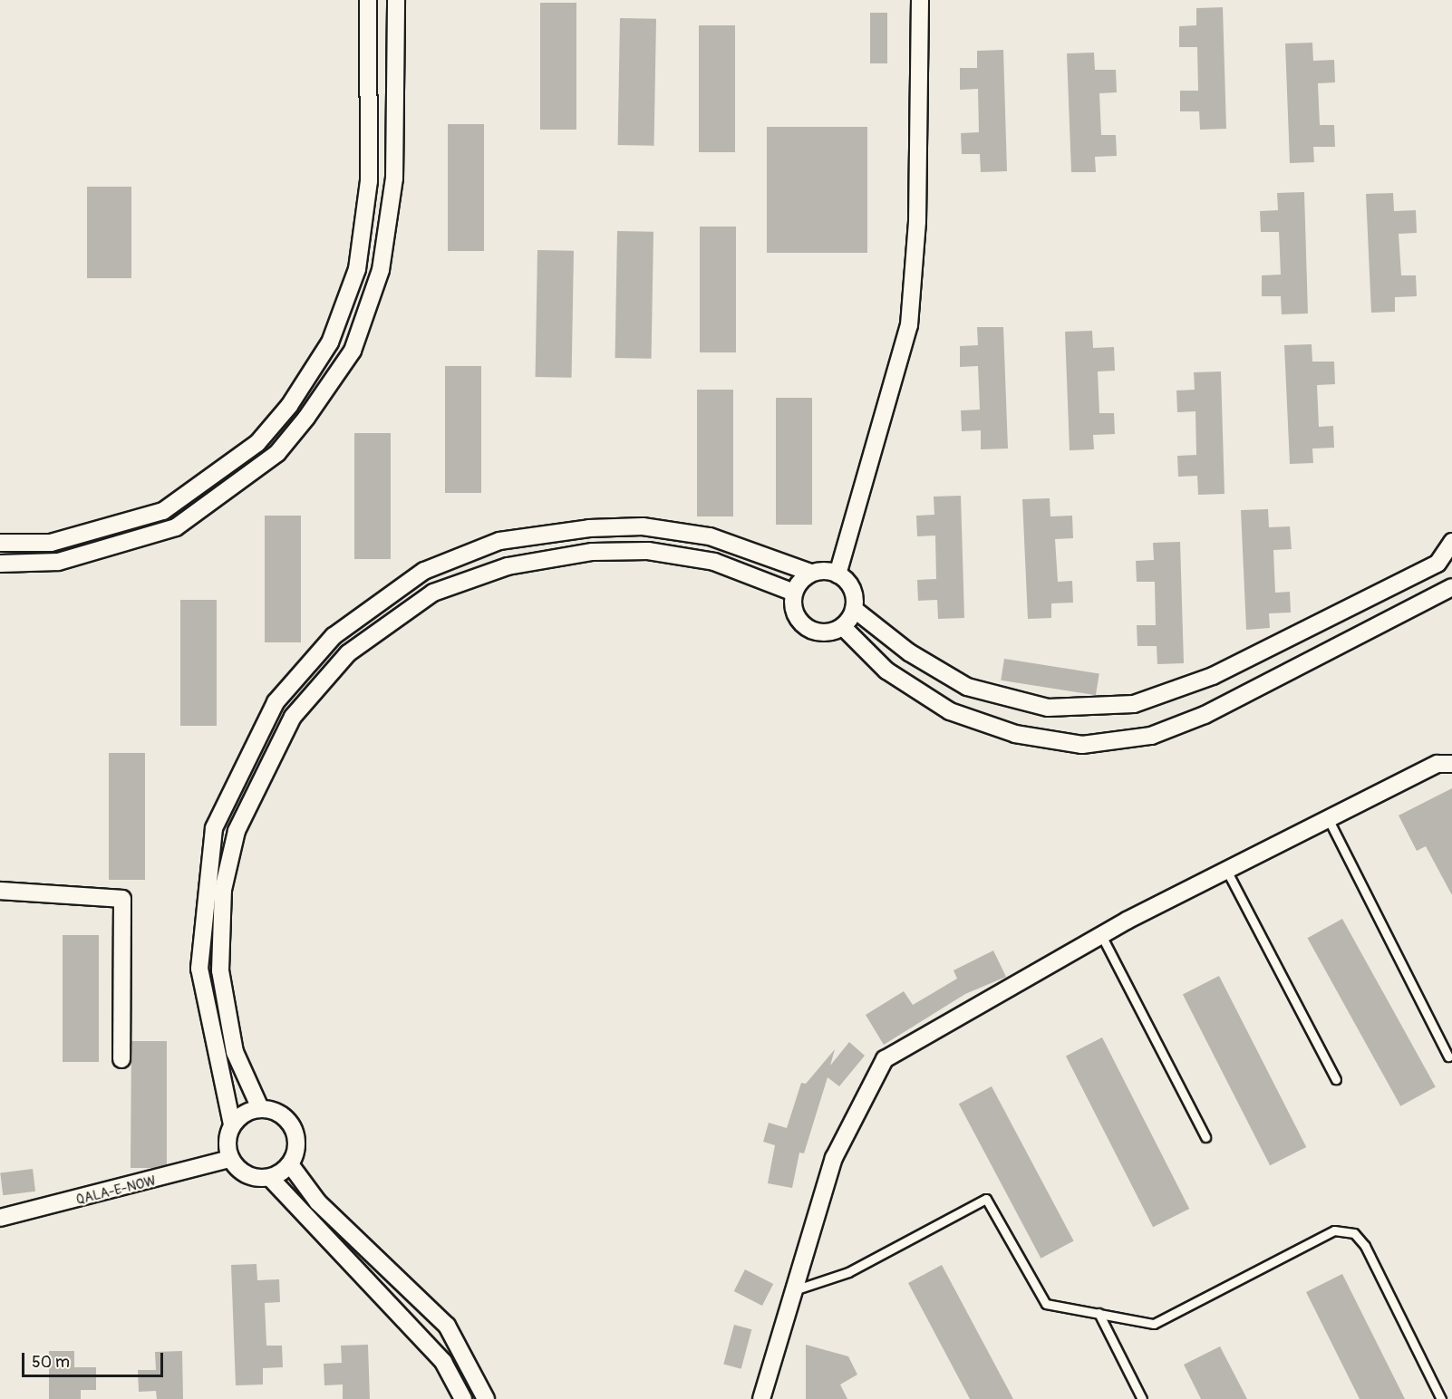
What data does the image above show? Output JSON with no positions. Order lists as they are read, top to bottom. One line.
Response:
{"streets":{"street":["QALA-E-NOW"]},"scale_bar":"50 m"}
